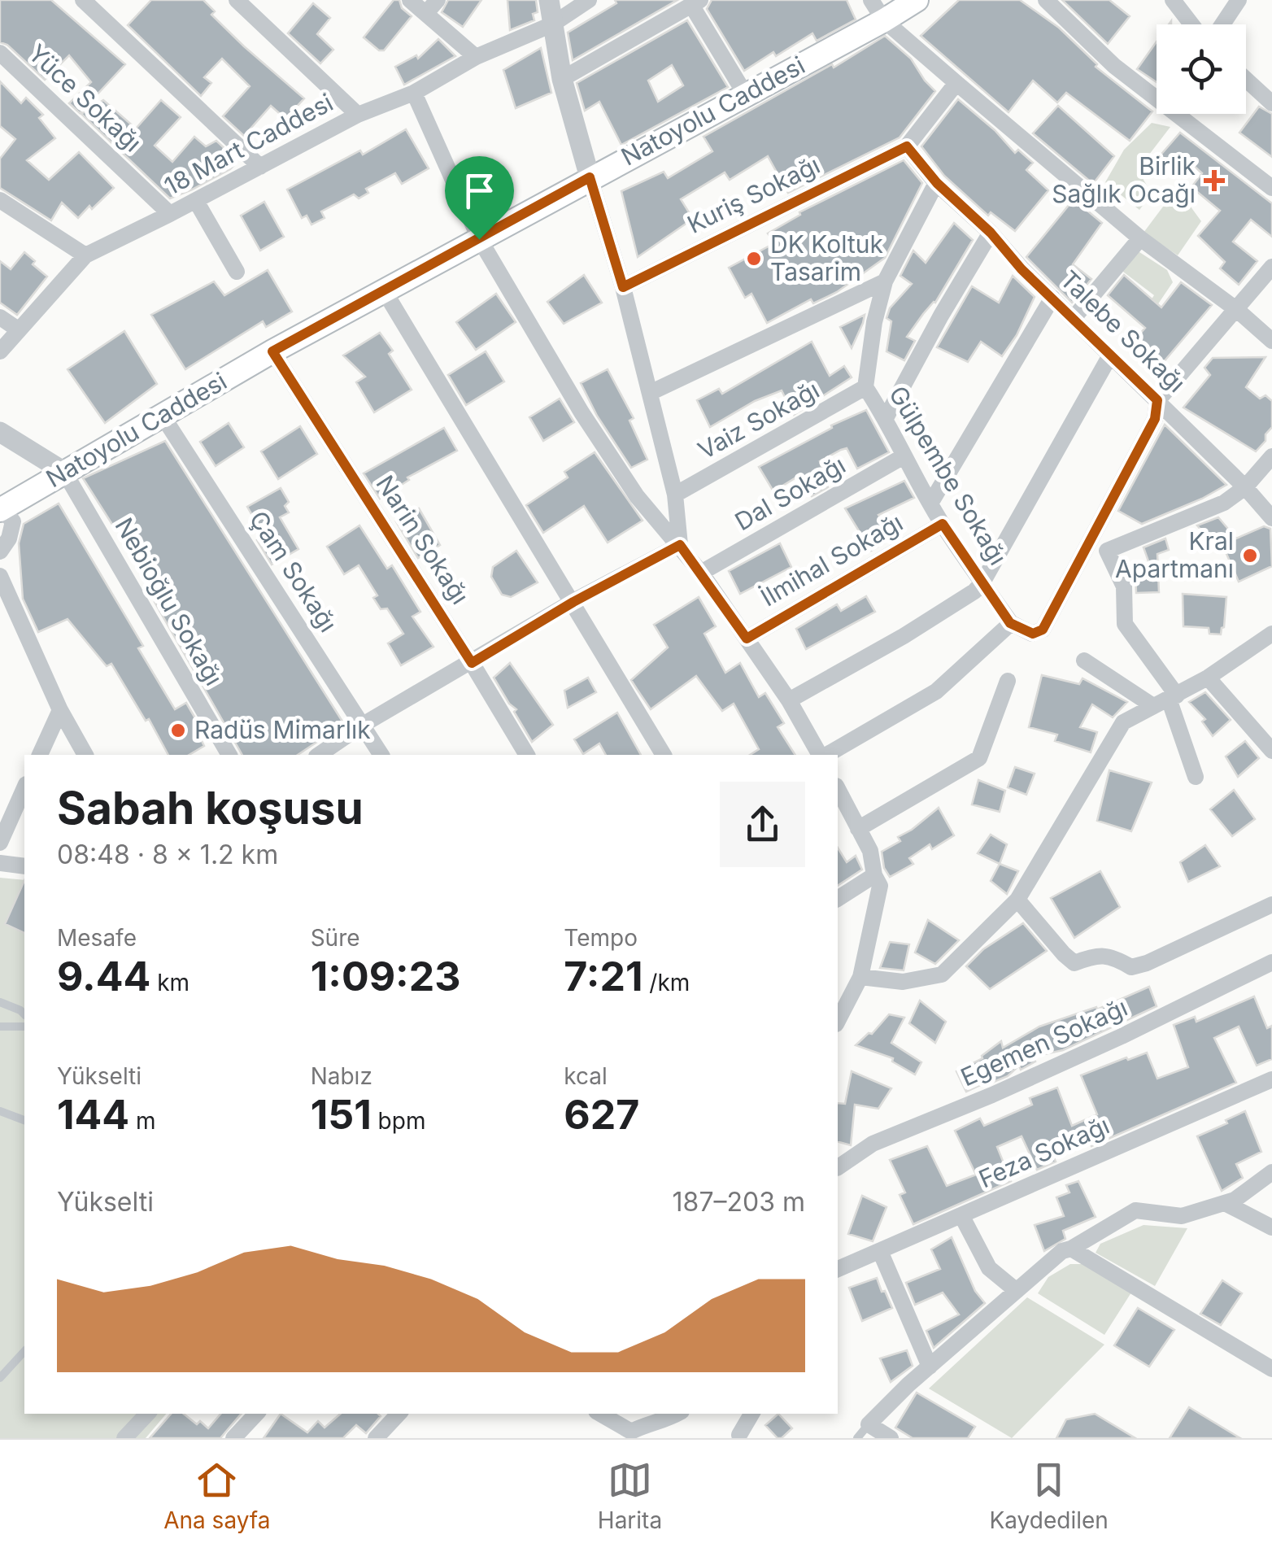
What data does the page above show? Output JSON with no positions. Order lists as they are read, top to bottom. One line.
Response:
{"streets":{"main road":["Natoyolu Caddesi"],"street":["Yüce Sokağı","18 Mart Caddesi","Kuriş Sokağı","Talebe Sokağı","Vaiz Sokağı","Gülpembe Sokağı","Dal Sokağı","Narin Sokağı","İlmihal Sokağı","Çam Sokağı","Nebioğlu Sokağı","Egemen Sokağı","Feza Sokağı"]},"crossings":[["Yüce Sokağı","18 Mart Caddesi"],["Natoyolu Caddesi","Narin Sokağı"],["Natoyolu Caddesi","Çam Sokağı"],["Natoyolu Caddesi","Nebioğlu Sokağı"],["Kuriş Sokağı","Talebe Sokağı"],["Talebe Sokağı","Gülpembe Sokağı"],["Vaiz Sokağı","Gülpembe Sokağı"],["Gülpembe Sokağı","Dal Sokağı"],["Gülpembe Sokağı","İlmihal Sokağı"]],"places":{"health":["Birlik Sağlık Ocağı"],"other":["DK Koltuk Tasarim","Kral Apartmanı","Radüs Mimarlık"]},"page":{"heading":["Sabah koşusu","08:48 · 8 × 1.2 km"],"stats":[["Mesafe","9.44 km"],["Süre","1:09:23"],["Tempo","7:21 /km"],["Yükselti","144 m"],["Nabız","151 bpm"],["kcal","627"]],"chart":["Yükselti","187–203 m"],"tabs":["Ana sayfa","Harita","Kaydedilen"]}}
